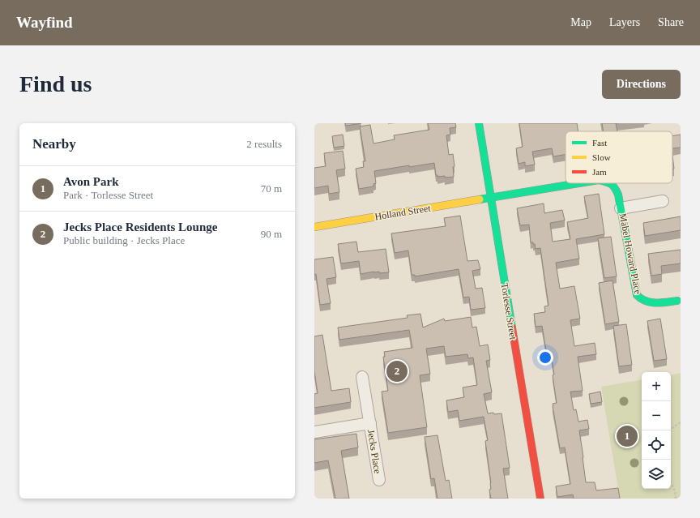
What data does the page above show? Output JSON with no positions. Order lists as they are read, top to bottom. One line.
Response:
{"streets":{"street":["Holland Street","Mabel Howard Place","Torlesse Street","Jecks Place"]},"crossings":[["Holland Street","Mabel Howard Place"],["Holland Street","Torlesse Street"],["Mabel Howard Place","Torlesse Street"]],"legend":["Fast","Slow","Jam"],"page":{"header":"Wayfind","nav":["Map","Layers","Share"],"buttons":"Directions","title":"Find us","heading":["Nearby","2 results"],"list":[{"mark":"1","name":"Avon Park","note":"Park · Torlesse Street","value":"70 m"},{"mark":"2","name":"Jecks Place Residents Lounge","note":"Public building · Jecks Place","value":"90 m"}],"pins":["2","1"],"map_buttons":["+","−"]}}
